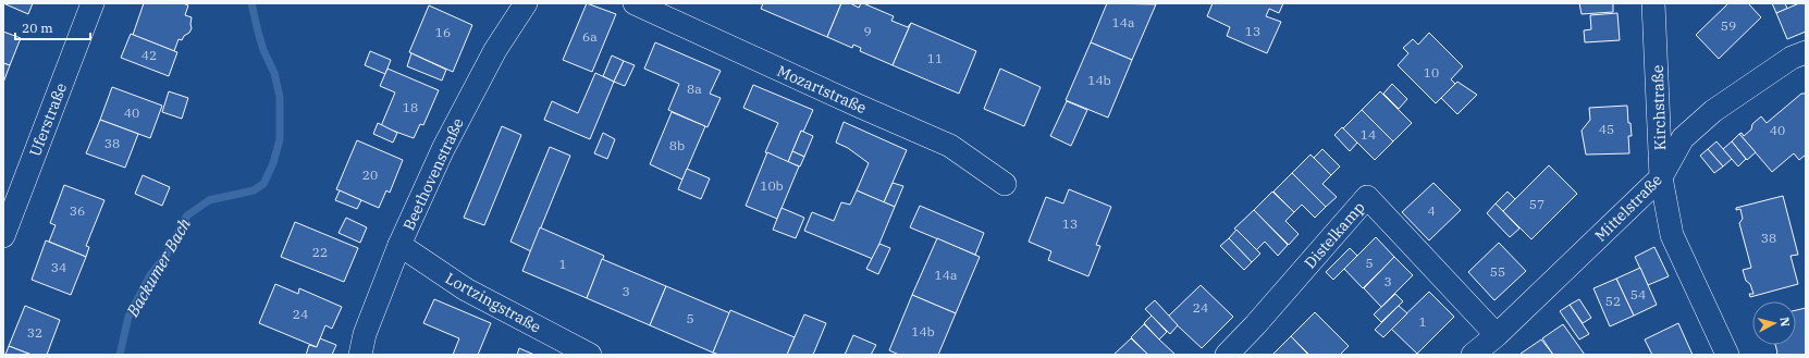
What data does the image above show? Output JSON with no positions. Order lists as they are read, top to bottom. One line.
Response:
{"streets":{"street":["Mozartstraße","Kirchstraße","Uferstraße","Beethovenstraße","Mittelstraße","Distelkamp","Lortzingstraße"]},"crossings":[["Kirchstraße","Mittelstraße"],["Beethovenstraße","Lortzingstraße"],["Mittelstraße","Distelkamp"]],"water":["Backumer Bach"],"house_numbers":["14a","59","9","13","16","6a","42","11","10","14b","8a","18","40","45","40","14","38","8b","20","10b","57","36","4","13","38","22","5","1","34","55","14a","3","3","54","52","24","24","5","1","14b","32"],"scale_bar":"20 m","north":"right"}
